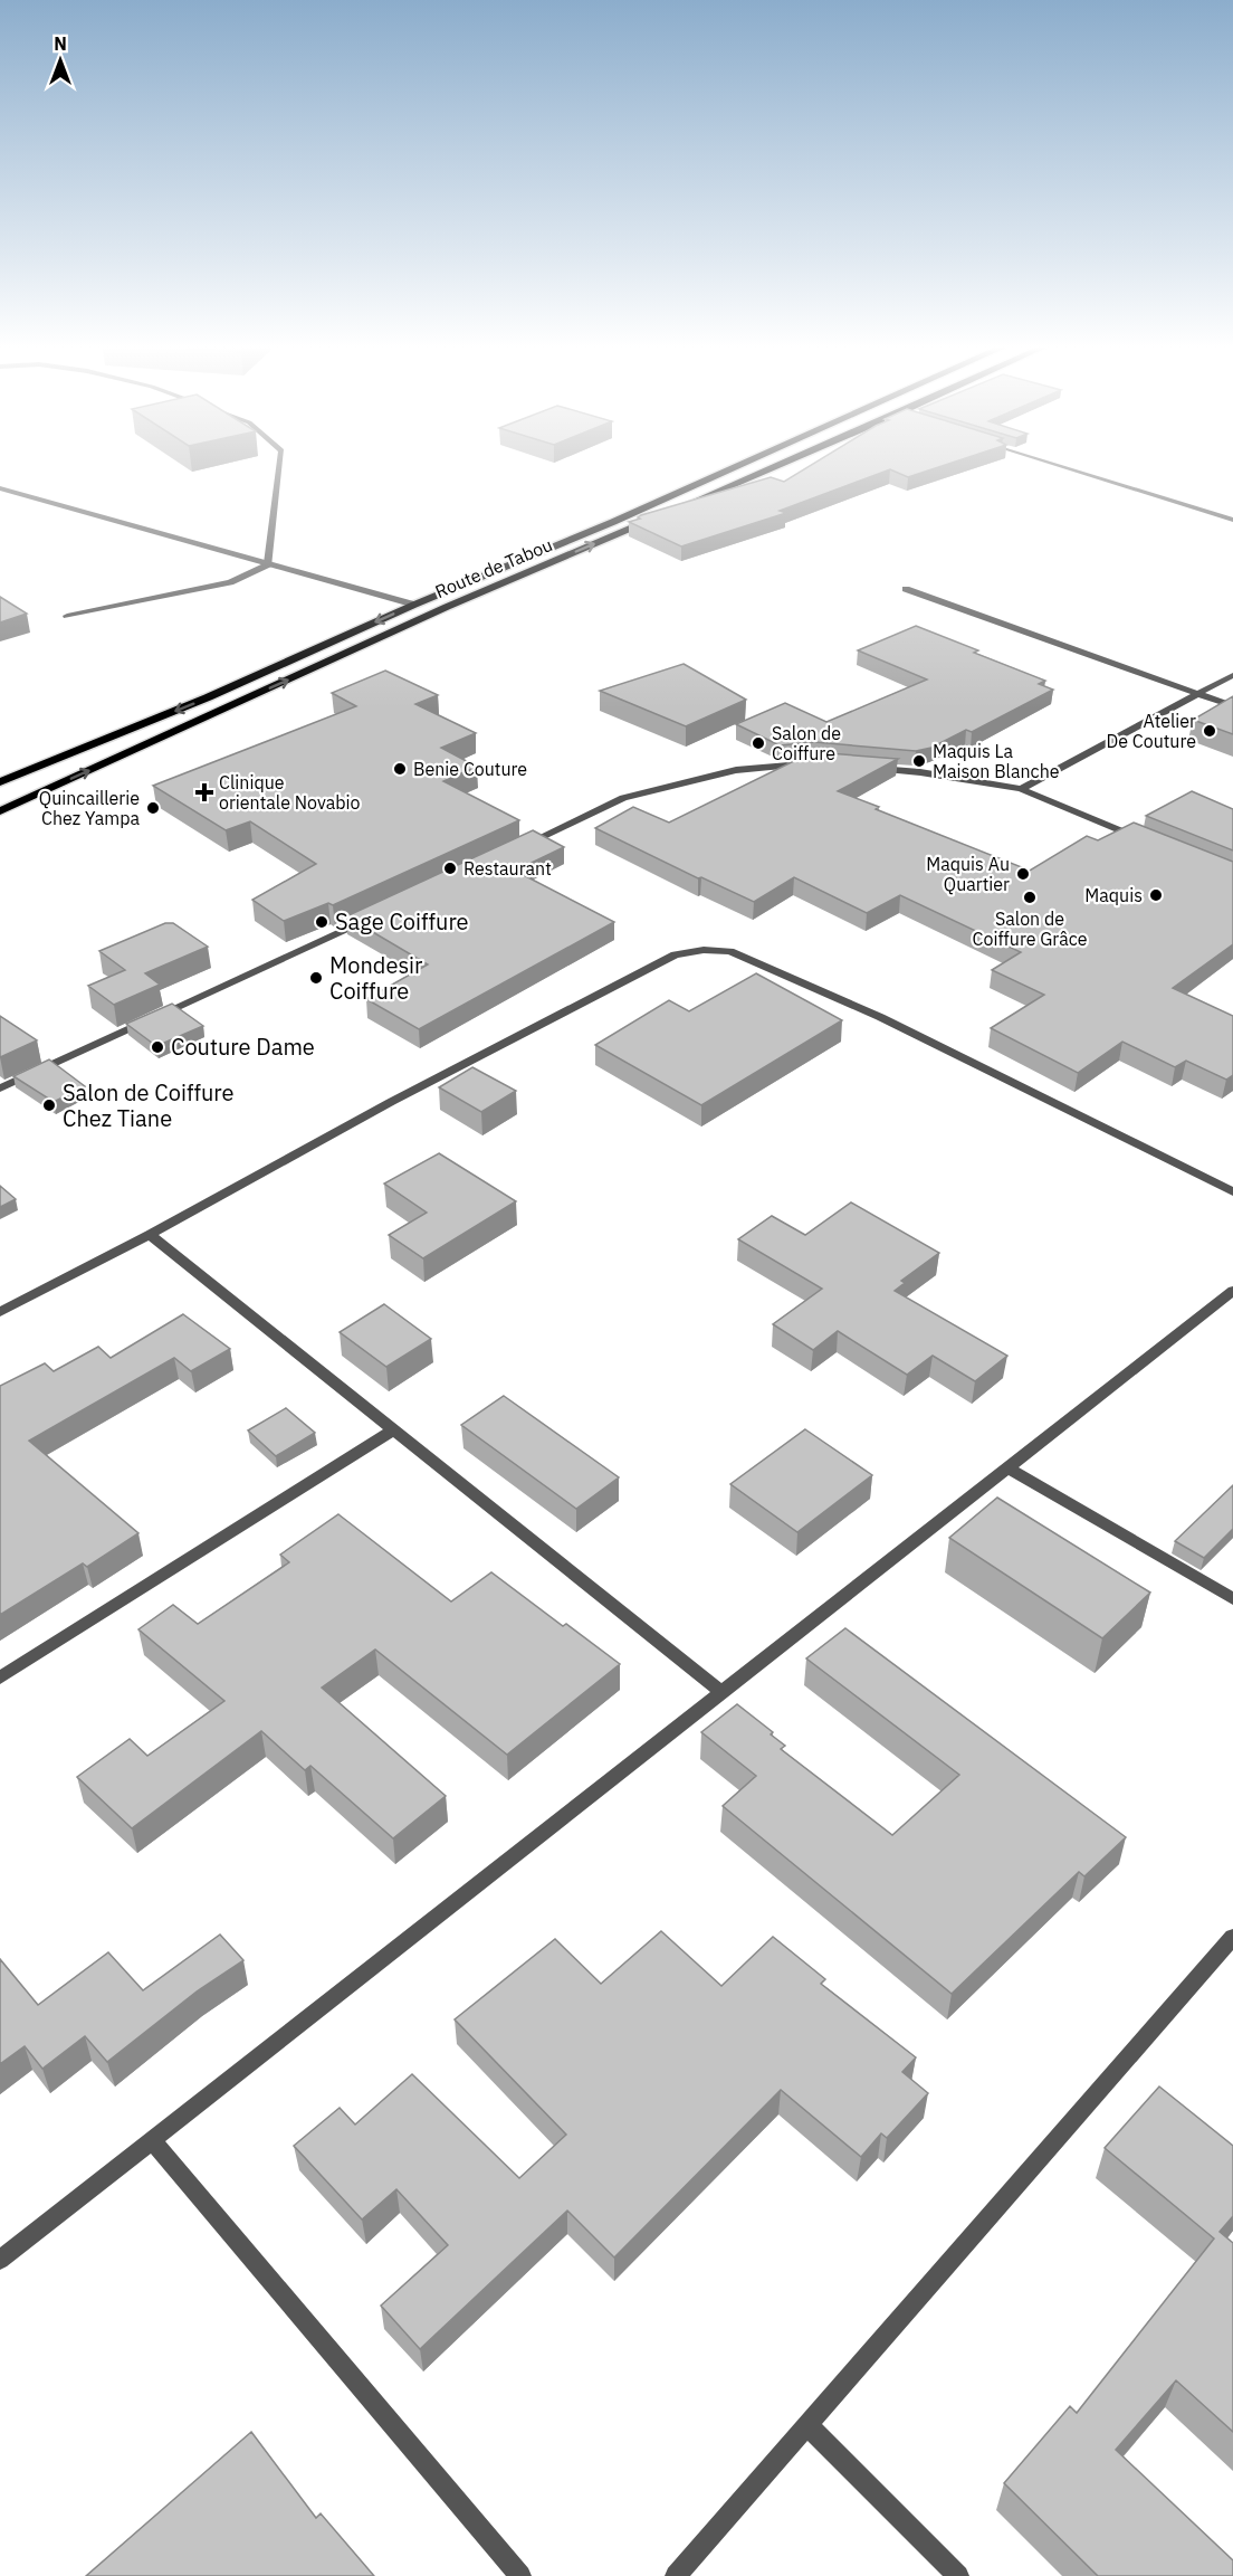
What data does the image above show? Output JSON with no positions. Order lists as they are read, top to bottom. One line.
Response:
{"streets":{"main road":["Route de Tabou"]},"places":{"other":["Atelier De Couture","Salon de Coiffure","Maquis La Maison Blanche","Benie Couture","Quincaillerie Chez Yampa","Restaurant","Maquis Au Quartier","Maquis","Salon de Coiffure Grâce","Sage Coiffure","Mondesir Coiffure","Couture Dame","Salon de Coiffure Chez Tiane"],"health":["Clinique orientale Novabio"]},"north":"top"}
